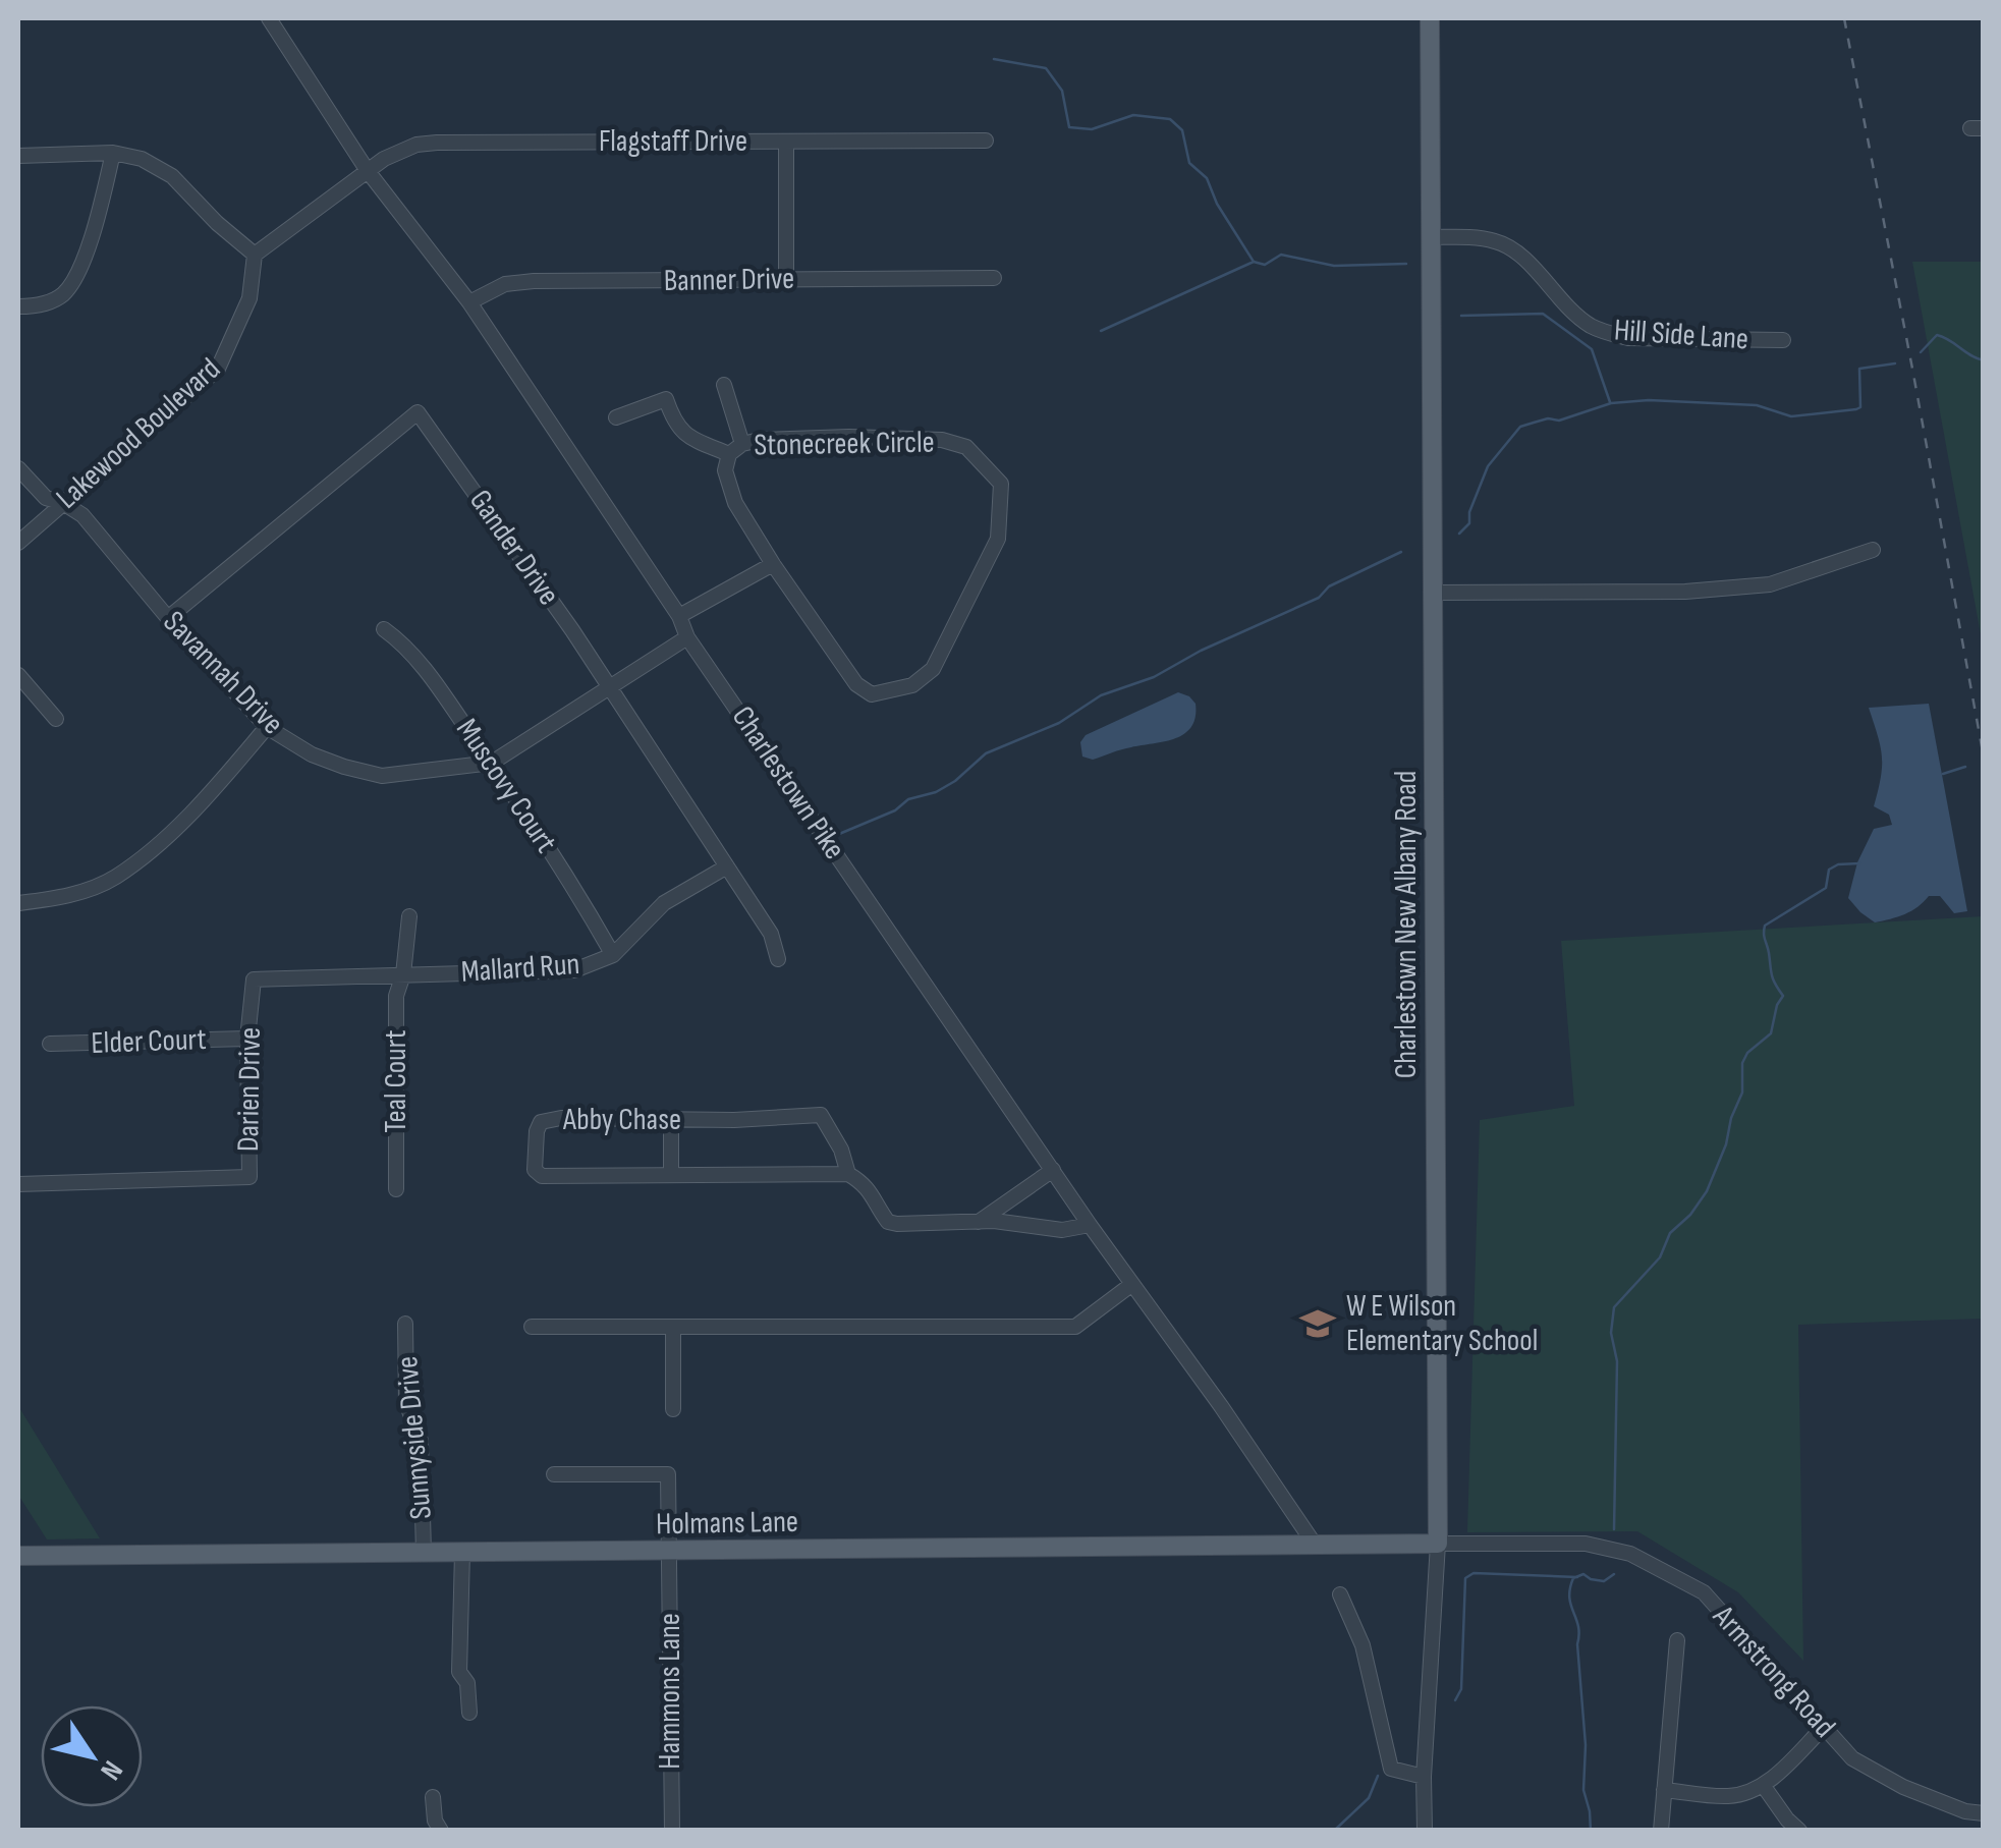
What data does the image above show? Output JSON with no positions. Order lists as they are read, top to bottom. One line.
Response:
{"streets":{"main road":["Charlestown New Albany Road","Holmans Lane"],"street":["Flagstaff Drive","Banner Drive","Hill Side Lane","Lakewood Boulevard","Stonecreek Circle","Gander Drive","Savannah Drive","Charlestown Pike","Muscovy Court","Mallard Run","Elder Court","Teal Court","Darien Drive","Abby Chase","Sunnyside Drive","Armstrong Road","Hammons Lane"]},"crossings":[["Flagstaff Drive","Charlestown Pike"],["Banner Drive","Charlestown Pike"],["Hill Side Lane","Charlestown New Albany Road"],["Lakewood Boulevard","Savannah Drive"],["Gander Drive","Savannah Drive"],["Gander Drive","Mallard Run"],["Savannah Drive","Charlestown Pike"],["Savannah Drive","Muscovy Court"],["Charlestown Pike","Abby Chase"],["Charlestown Pike","Holmans Lane"],["Muscovy Court","Mallard Run"],["Charlestown New Albany Road","Holmans Lane"],["Charlestown New Albany Road","Armstrong Road"],["Mallard Run","Teal Court"],["Mallard Run","Darien Drive"],["Elder Court","Darien Drive"],["Teal Court","Darien Drive"],["Sunnyside Drive","Holmans Lane"],["Holmans Lane","Armstrong Road"],["Holmans Lane","Hammons Lane"]],"places":{"school or university":["W E Wilson Elementary School"]},"north":"bottom right"}
